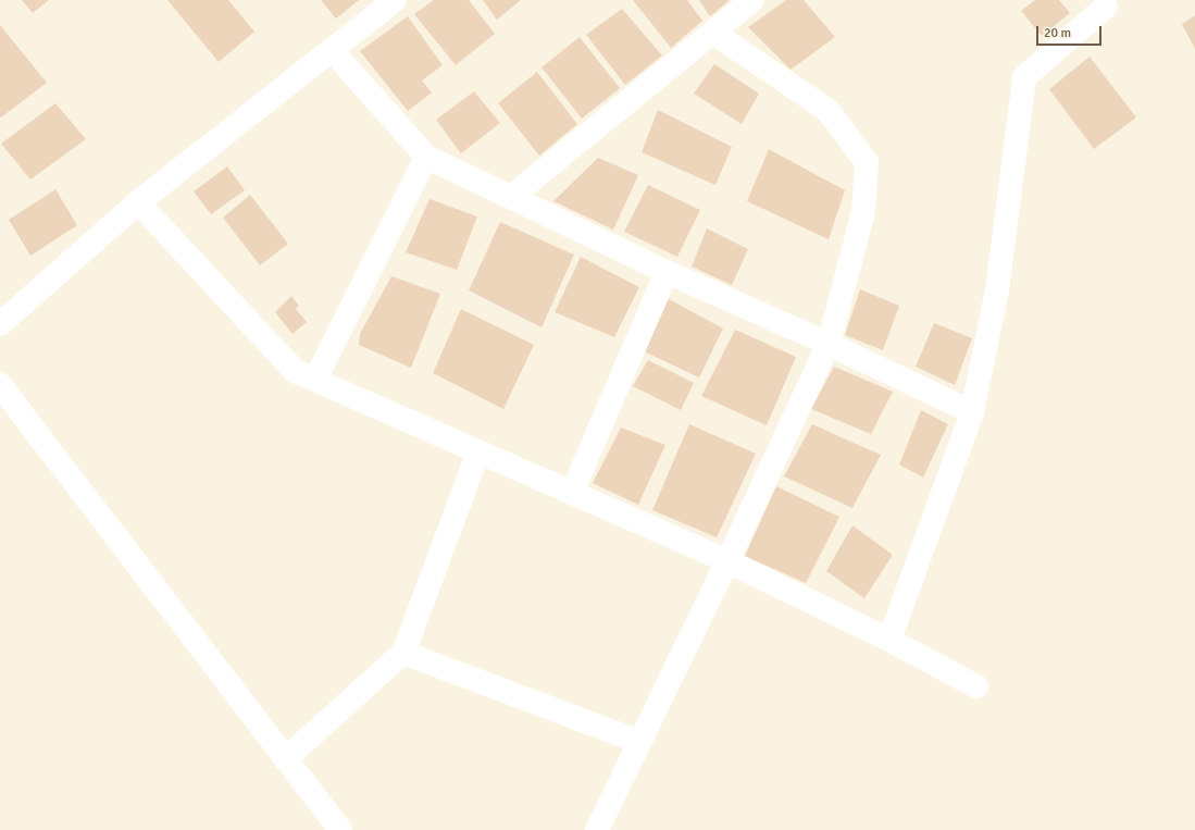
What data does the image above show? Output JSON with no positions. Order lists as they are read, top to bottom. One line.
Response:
{"scale_bar":"20 m"}
